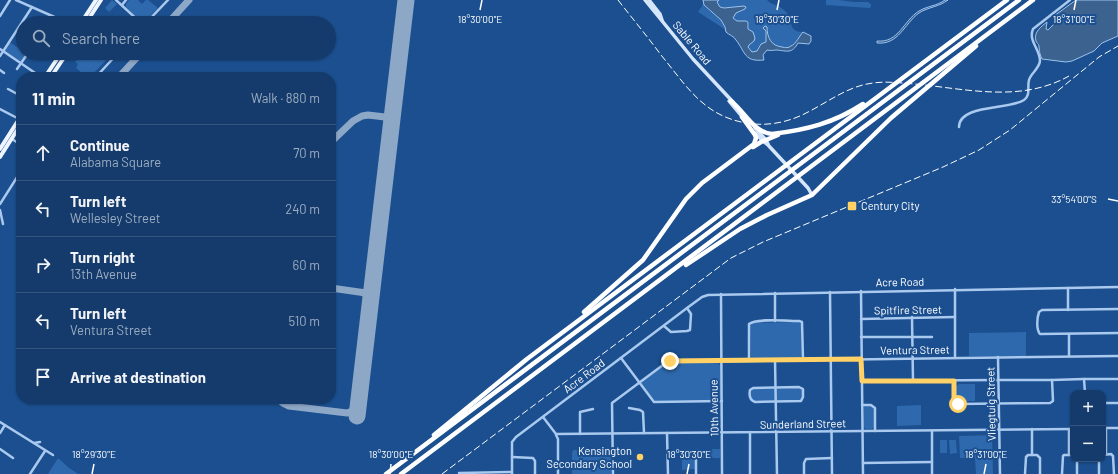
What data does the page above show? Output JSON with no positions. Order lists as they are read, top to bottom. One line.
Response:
{"streets":{"main road":["Sable Road"],"street":["Acre Road","Spitfire Street","Ventura Street","Vliegtuig Street","10th Avenue","Sunderland Street"]},"crossings":[["Acre Road","10th Avenue"],["Ventura Street","Vliegtuig Street"],["Ventura Street","10th Avenue"],["Ventura Street","Sunderland Street"],["Vliegtuig Street","Sunderland Street"],["10th Avenue","Sunderland Street"]],"places":{"transit":["Century City"],"other":["Kensington Secondary School"]},"page":{"search":"Search here","heading":["11 min","Walk · 880 m"],"list":[["Continue","Alabama Square","70 m"],["Turn left","Wellesley Street","240 m"],["Turn right","13th Avenue","60 m"],["Turn left","Ventura Street","510 m"],"Arrive at destination"],"map_buttons":["+","−"]},"coordinates":["18°30'00\"E","18°30'30\"E","18°31'00\"E","33°54'00\"S","18°29'30\"E"]}
